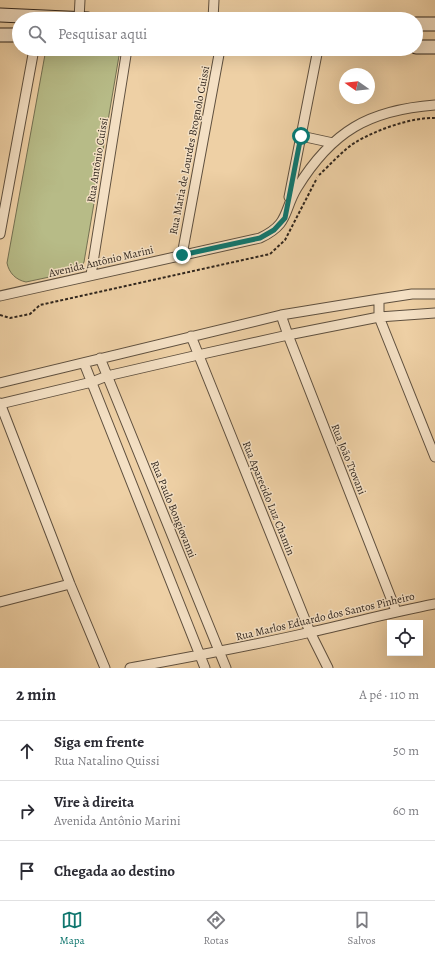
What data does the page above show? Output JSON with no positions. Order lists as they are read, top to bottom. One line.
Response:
{"streets":{"street":["Rua Maria de Lourdes Brognolo Cuissi","Rua Antônio Cuissi","Avenida Antônio Marini","Rua João Trovani","Rua Aparecido Luz Chamin","Rua Paulo Bongiovanni","Rua Marlos Eduardo dos Santos Pinheiro"]},"crossings":[["Rua Maria de Lourdes Brognolo Cuissi","Avenida Antônio Marini"],["Rua Antônio Cuissi","Avenida Antônio Marini"],["Rua João Trovani","Rua Marlos Eduardo dos Santos Pinheiro"],["Rua Aparecido Luz Chamin","Rua Marlos Eduardo dos Santos Pinheiro"],["Rua Paulo Bongiovanni","Rua Marlos Eduardo dos Santos Pinheiro"]],"north":"left","page":{"search":"Pesquisar aqui","heading":["2 min","A pé · 110 m"],"list":[["Siga em frente","Rua Natalino Quissi","50 m"],["Vire à direita","Avenida Antônio Marini","60 m"],"Chegada ao destino"],"nav":["Mapa","Rotas","Salvos"]}}
